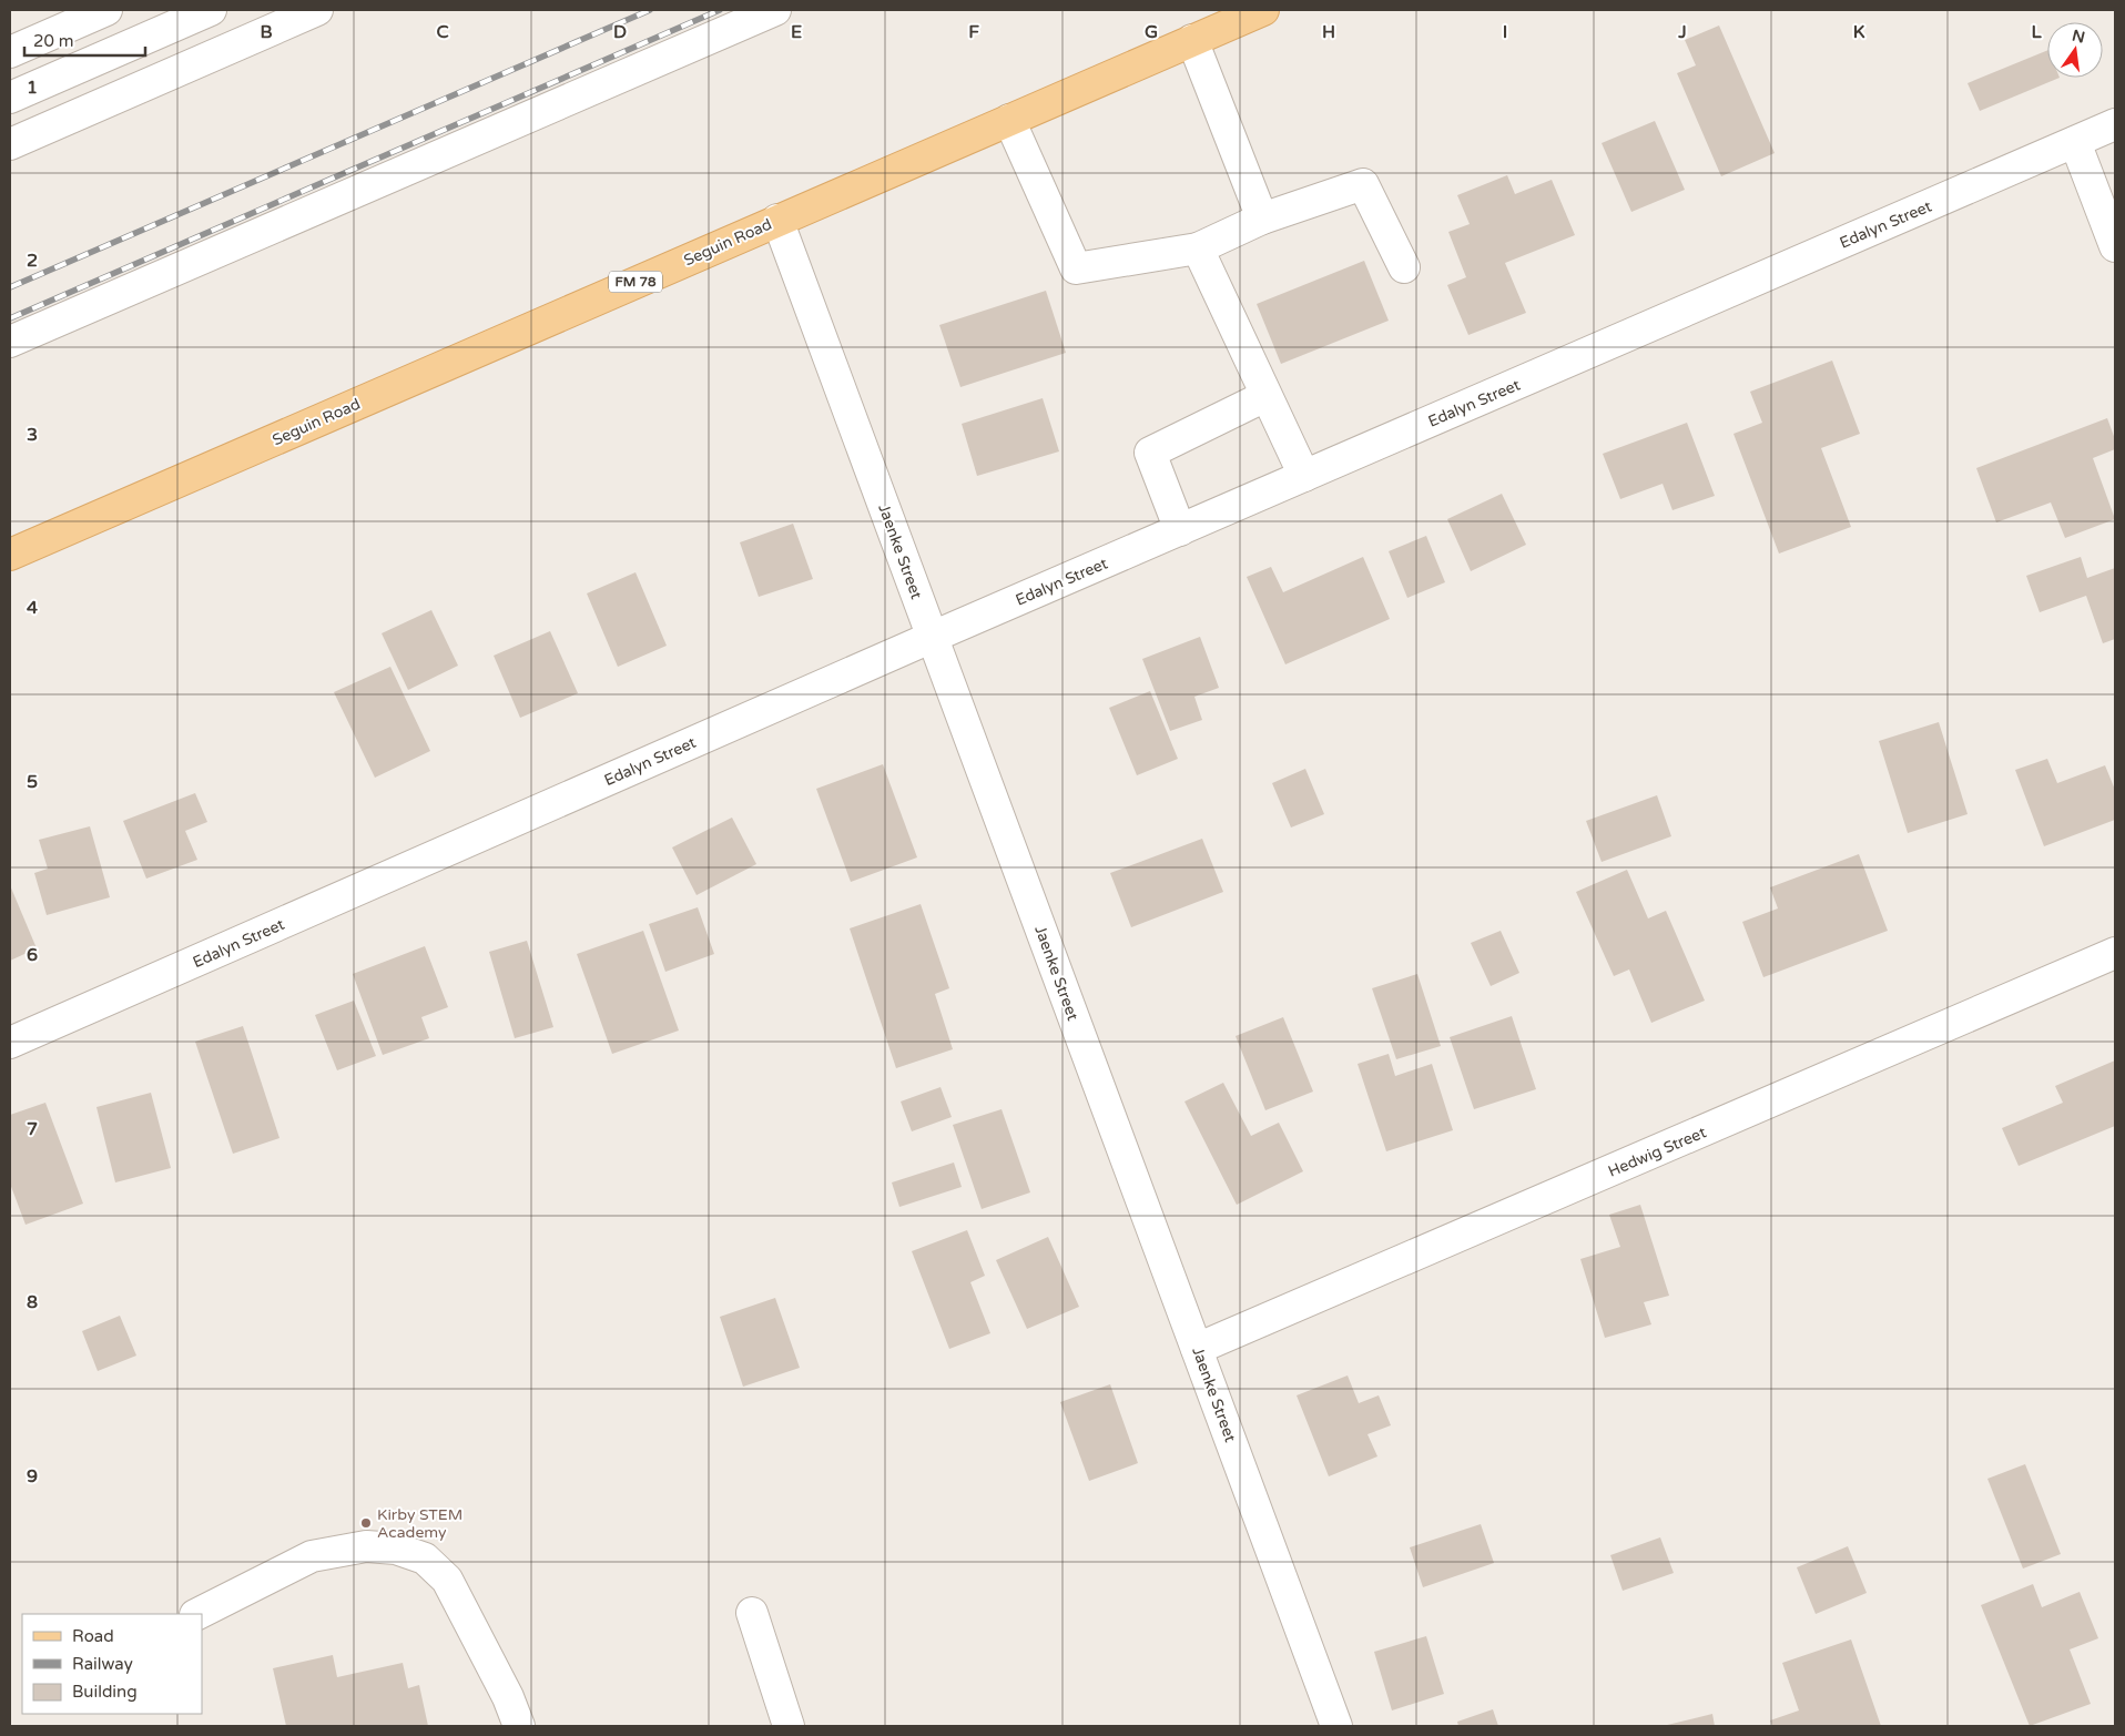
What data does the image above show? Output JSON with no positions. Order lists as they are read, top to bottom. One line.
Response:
{"streets":{"main road":["Seguin Road","FM 78"],"street":["Edalyn Street","Jaenke Street","Hedwig Street"]},"crossings":[["Edalyn Street","Jaenke Street"],["Seguin Road","Jaenke Street"],["Jaenke Street","Hedwig Street"]],"places":["Kirby STEM Academy"],"legend":["Road","Railway","Building"],"scale_bar":"20 m","north":"top","grid":{"columns":["B","C","D","E","F","G","H","I","J","K","L"],"rows":["1","2","3","4","5","6","7","8","9"]}}
